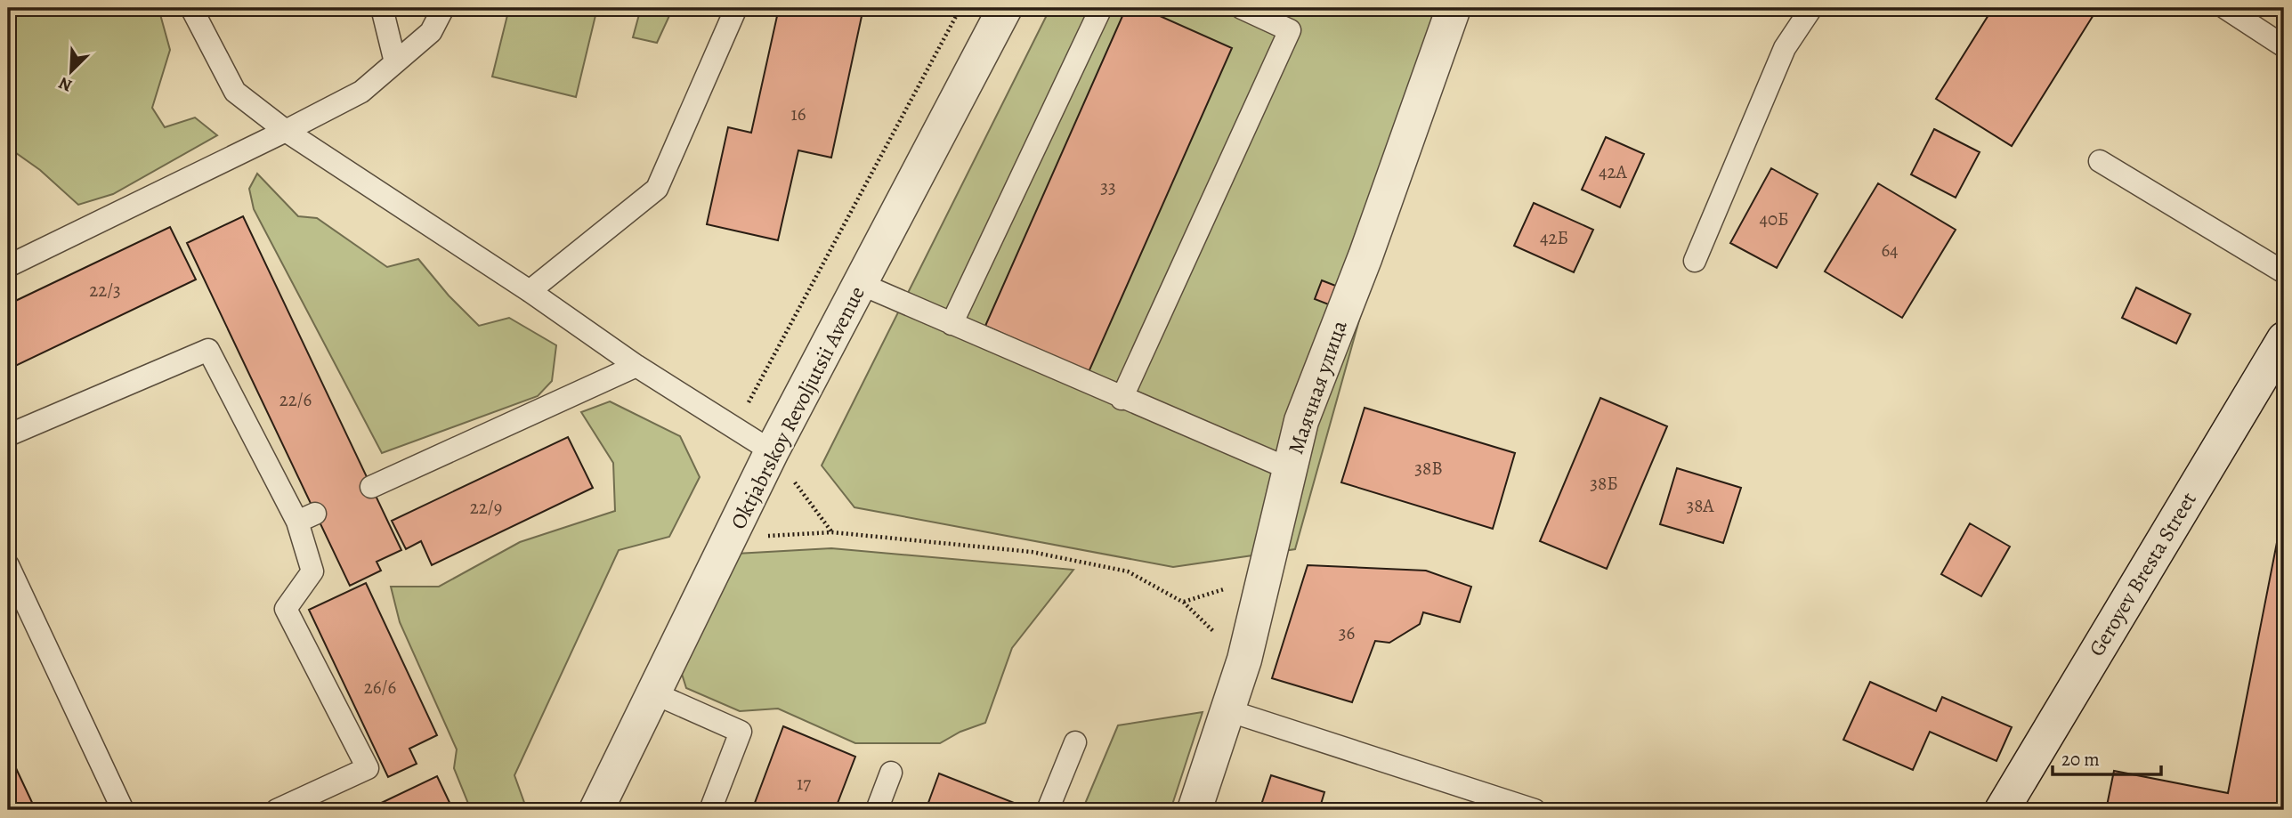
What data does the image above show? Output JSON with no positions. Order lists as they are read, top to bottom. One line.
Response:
{"streets":{"street":["Маячная улица","Oktjabrskoy Revoljutsii Avenue","Geroyev Bresta Street"]},"house_numbers":["16","42А","33","40Б","42Б","64","22/3","22/6","38В","38Б","38А","22/9","36","26/6","17"],"scale_bar":"20 m","north":"bottom left"}
